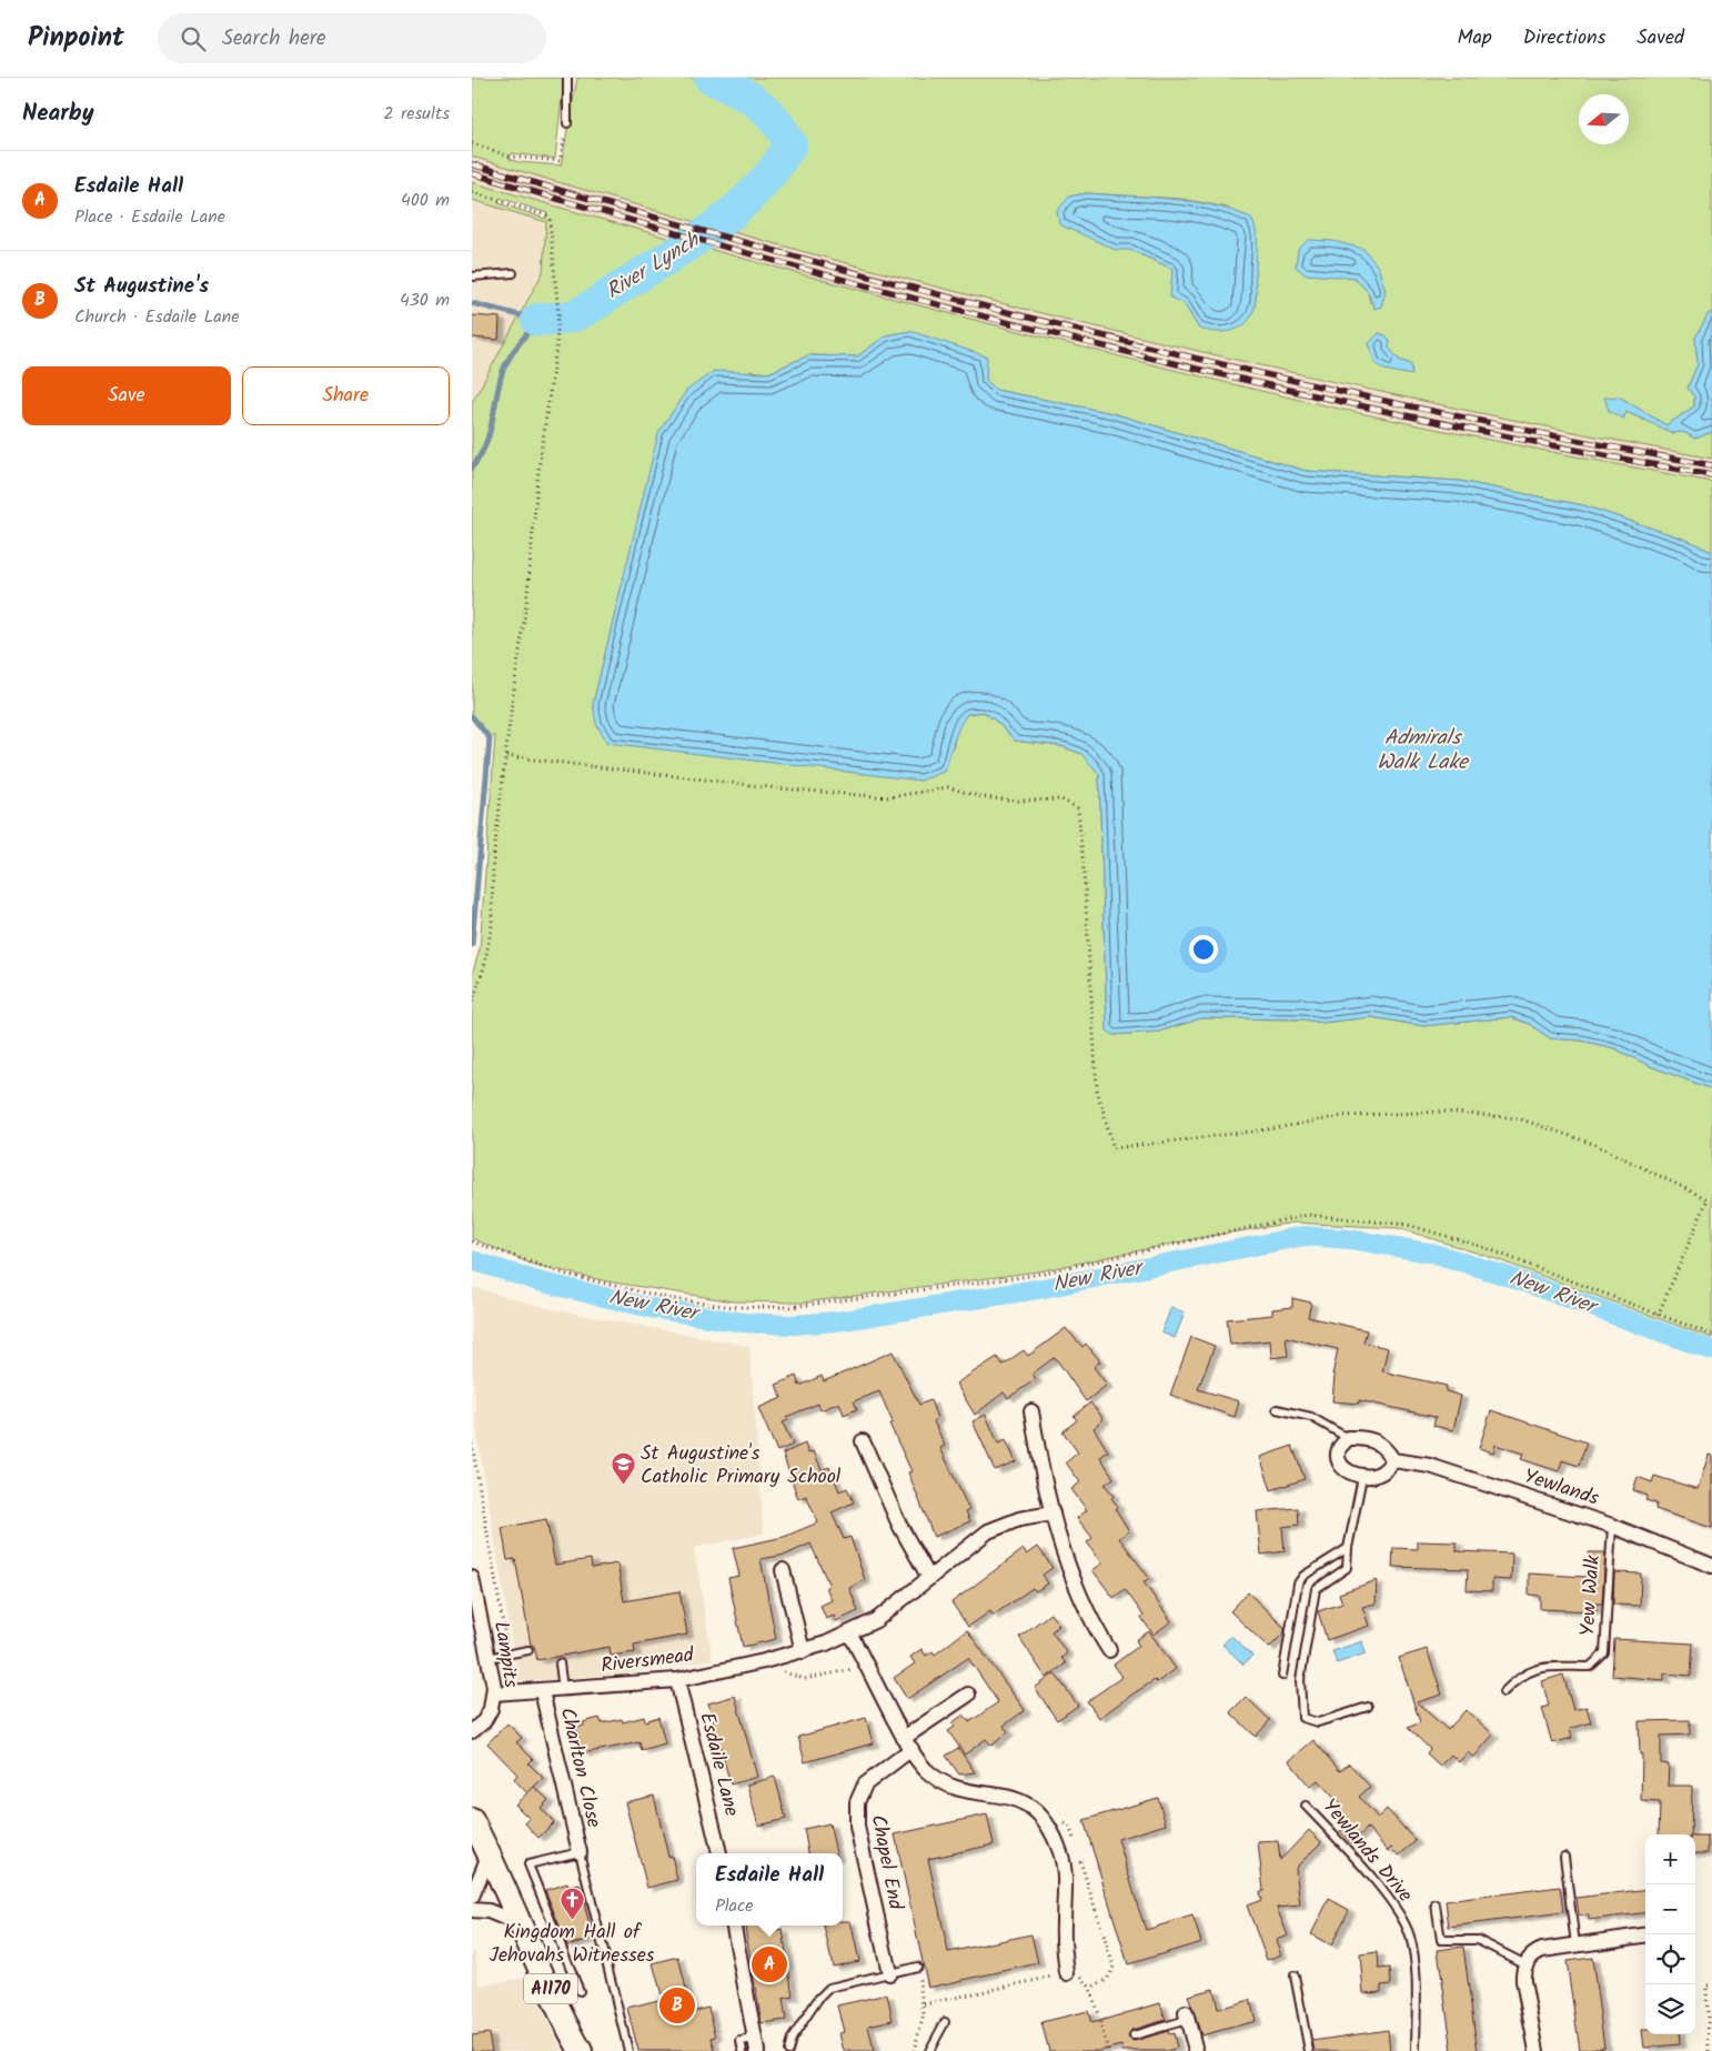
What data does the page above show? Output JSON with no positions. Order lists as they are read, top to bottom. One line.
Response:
{"streets":{"main road":["A1170"],"street":["Yewlands","Lampits","Riversmead","Esdaile Lane","Charlton Close","Chapel End"],"lane":["Yew Walk","Yewlands Drive"]},"crossings":[["Yewlands","Yew Walk"],["Lampits","Riversmead"],["Riversmead","Esdaile Lane"],["Riversmead","Charlton Close"]],"water":["River Lynch","Admirals Walk Lake","New River"],"places":{"school or university":["St Augustine's Catholic Primary School"],"church":["Kingdom Hall of Jehovahs Witnesses"]},"north":"left","page":{"header":"Pinpoint","search":"Search here","nav":["Map","Directions","Saved"],"heading":["Nearby","2 results"],"list":[{"mark":"A","name":"Esdaile Hall","note":"Place · Esdaile Lane","value":"400 m"},{"mark":"B","name":"St Augustine's","note":"Church · Esdaile Lane","value":"430 m"}],"buttons":["Save","Share"],"map_buttons":["+","−"],"popup":["Esdaile Hall","Place"],"pins":["A","B"]}}
